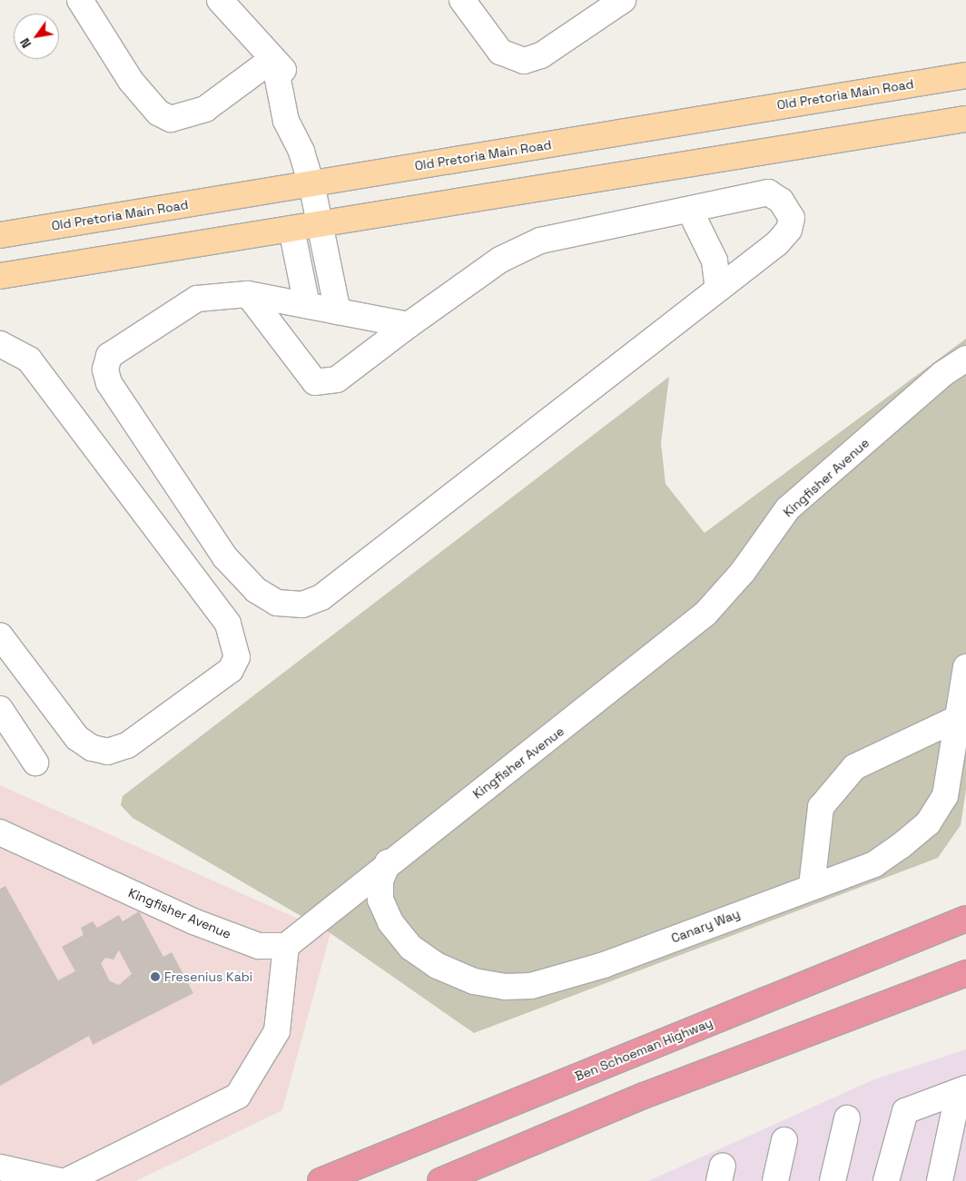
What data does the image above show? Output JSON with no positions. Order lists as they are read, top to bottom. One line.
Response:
{"streets":{"highway":["Ben Schoeman Highway"],"main road":["Old Pretoria Main Road"],"lane":["Kingfisher Avenue","Canary Way"]},"crossings":[["Kingfisher Avenue","Canary Way"]],"places":["Fresenius Kabi"],"north":"bottom left"}
